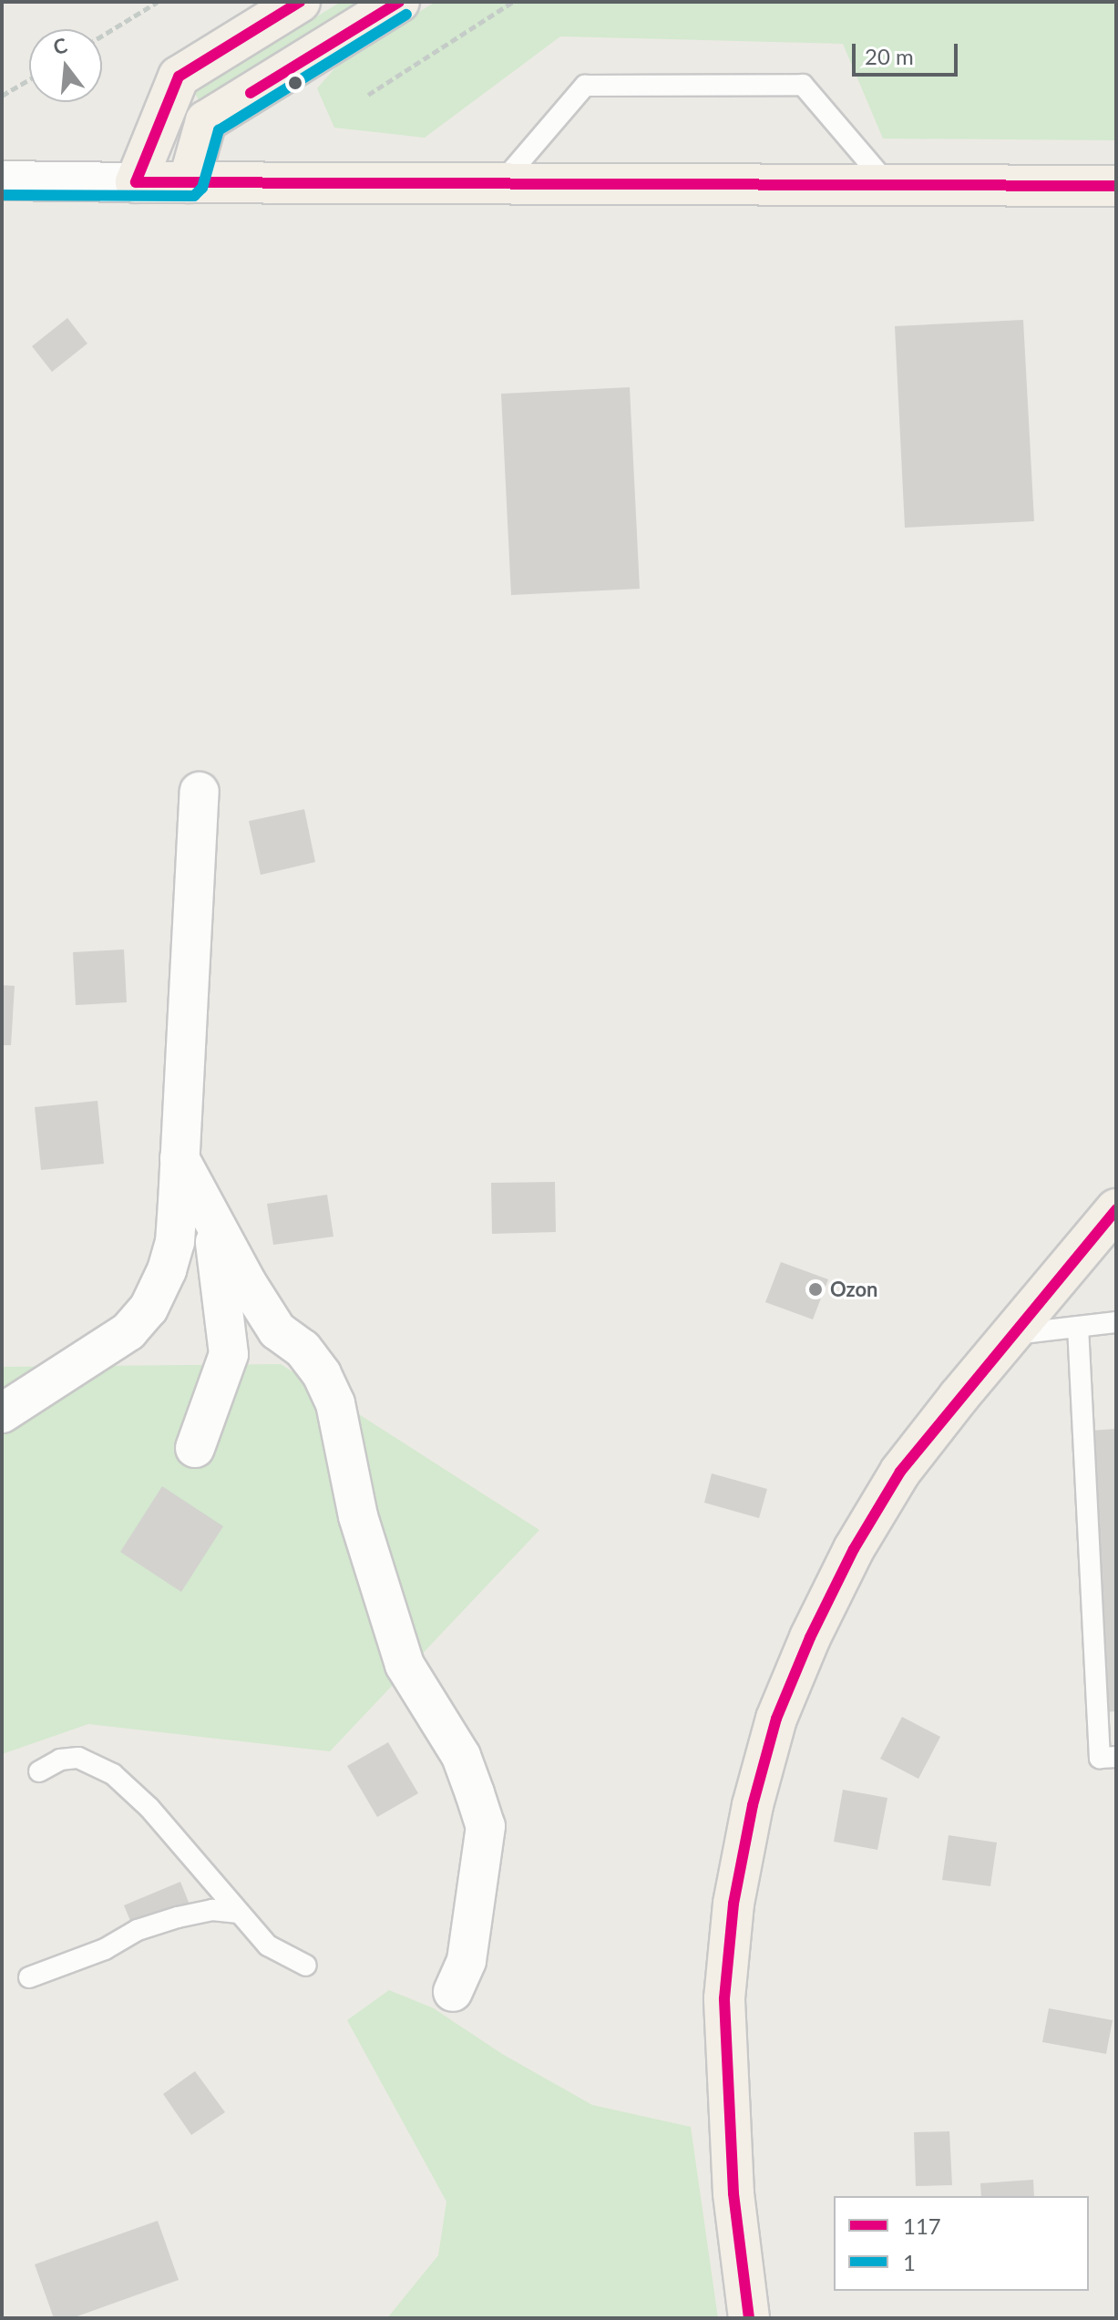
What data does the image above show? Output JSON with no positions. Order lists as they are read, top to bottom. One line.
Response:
{"places":["Ozon"],"lines":["transit line 117","transit line 1"],"legend":["117","1"],"scale_bar":"20 m","north":"top"}
